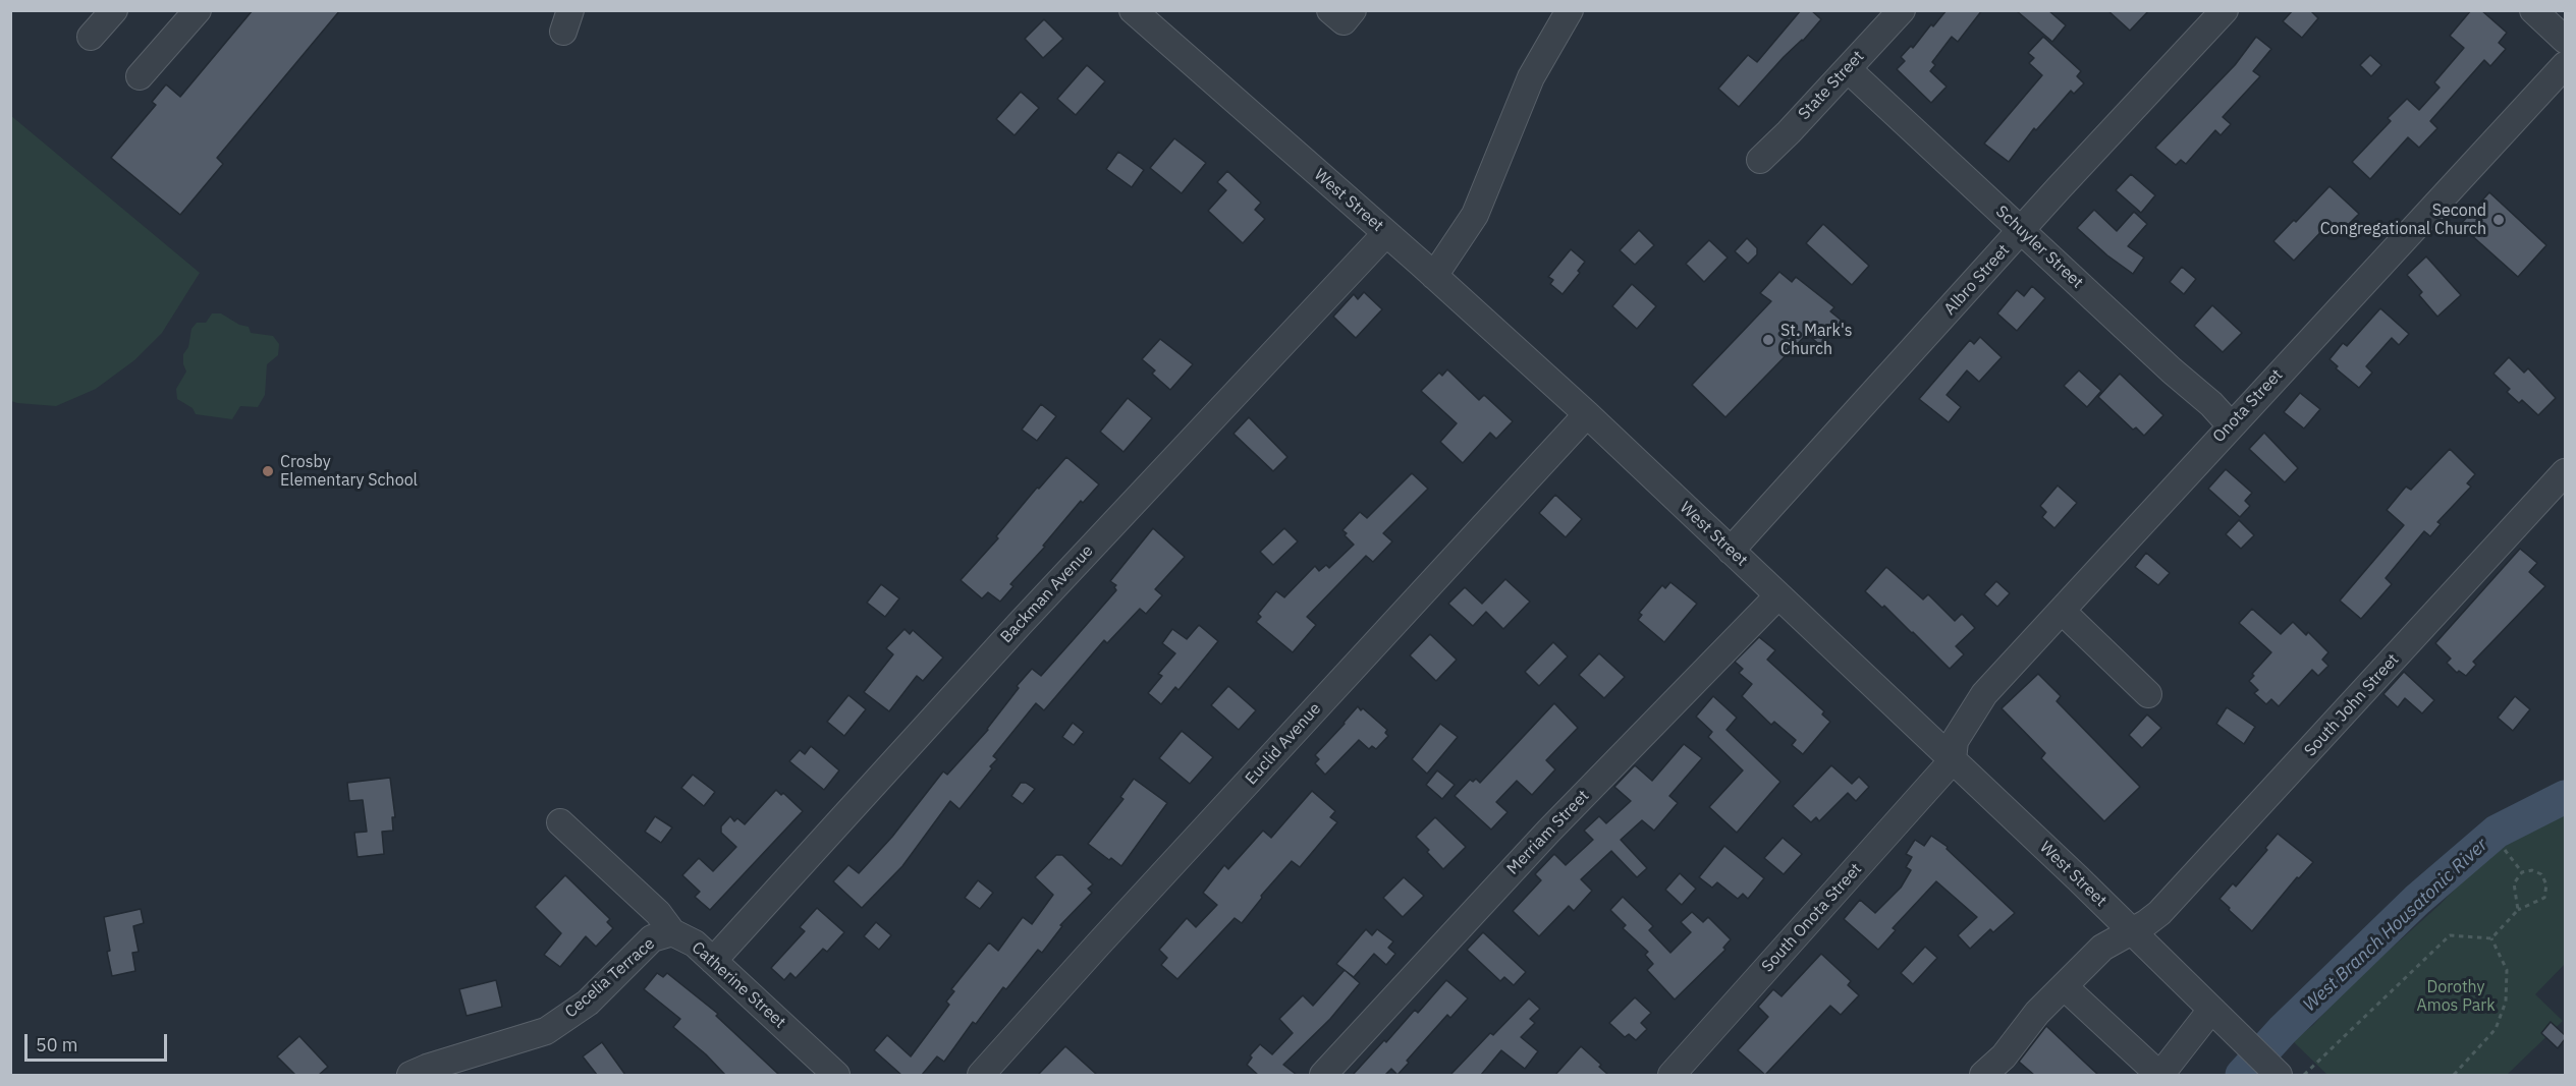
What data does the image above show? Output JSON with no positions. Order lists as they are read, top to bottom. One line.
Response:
{"streets":{"street":["State Street","West Street","Schuyler Street","Albro Street","Onota Street","Backman Avenue","South John Street","Euclid Avenue","Merriam Street","South Onota Street","Cecelia Terrace","Catherine Street"]},"crossings":[["State Street","Schuyler Street"],["West Street","Albro Street"],["West Street","Onota Street"],["West Street","Backman Avenue"],["West Street","South John Street"],["West Street","Euclid Avenue"],["West Street","Merriam Street"],["West Street","South Onota Street"],["Schuyler Street","Albro Street"],["Schuyler Street","Onota Street"],["Onota Street","South Onota Street"],["Backman Avenue","Catherine Street"],["Cecelia Terrace","Catherine Street"]],"water":["West Branch Housatonic River"],"parks":["Dorothy Amos Park"],"places":["Second Congregational Church","St. Mark's Church","Crosby Elementary School"],"scale_bar":"50 m"}
